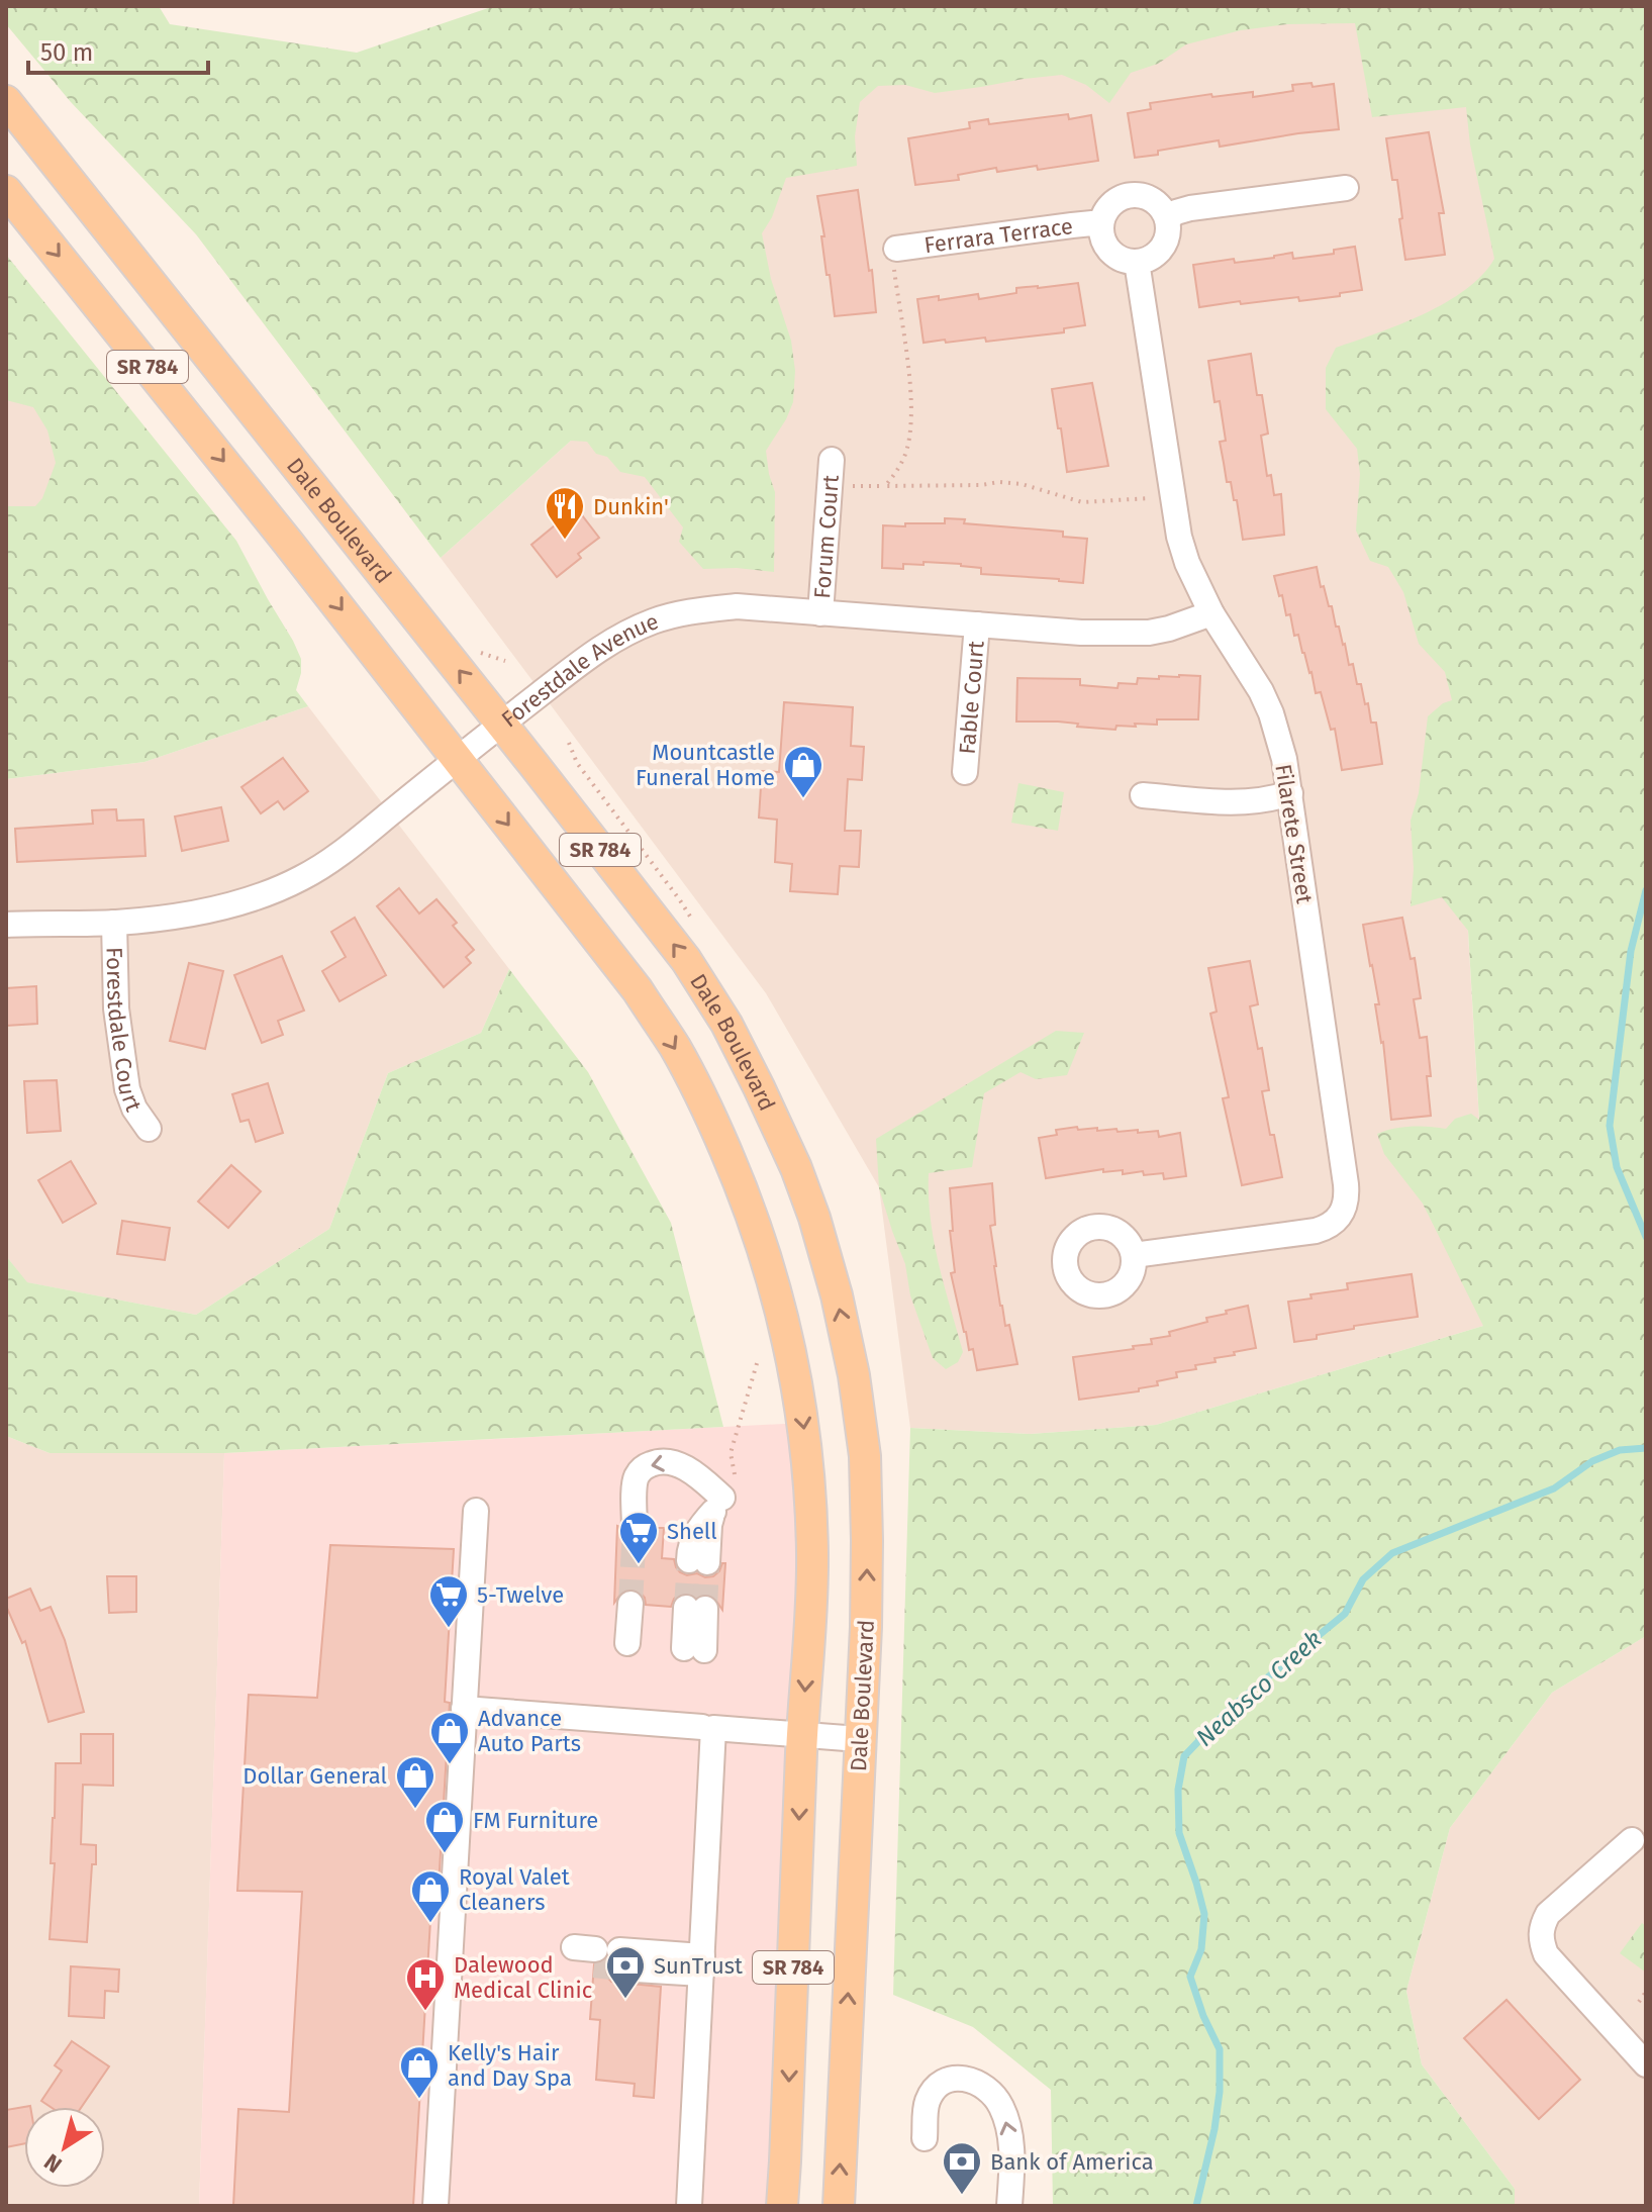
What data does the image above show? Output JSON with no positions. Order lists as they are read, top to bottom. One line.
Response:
{"streets":{"main road":["SR 784","Dale Boulevard"],"street":["Ferrara Terrace","Forum Court","Forestdale Avenue","Fable Court","Filarete Street","Forestdale Court"]},"crossings":[["Ferrara Terrace","Filarete Street"],["SR 784","Forestdale Avenue"],["Dale Boulevard","Forestdale Avenue"],["Forum Court","Forestdale Avenue"],["Forestdale Avenue","Fable Court"],["Forestdale Avenue","Filarete Street"],["Forestdale Avenue","Forestdale Court"]],"water":["Neabsco Creek"],"places":{"restaurant":["Dunkin'"],"shop":["Mountcastle Funeral Home","Advance Auto Parts","Dollar General","FM Furniture","Royal Valet Cleaners","Kelly's Hair and Day Spa"],"supermarket":["Shell","5-Twelve"],"bank":["SunTrust","Bank of America"],"hospital":["Dalewood Medical Clinic"]},"scale_bar":"50 m","north":"bottom left"}
